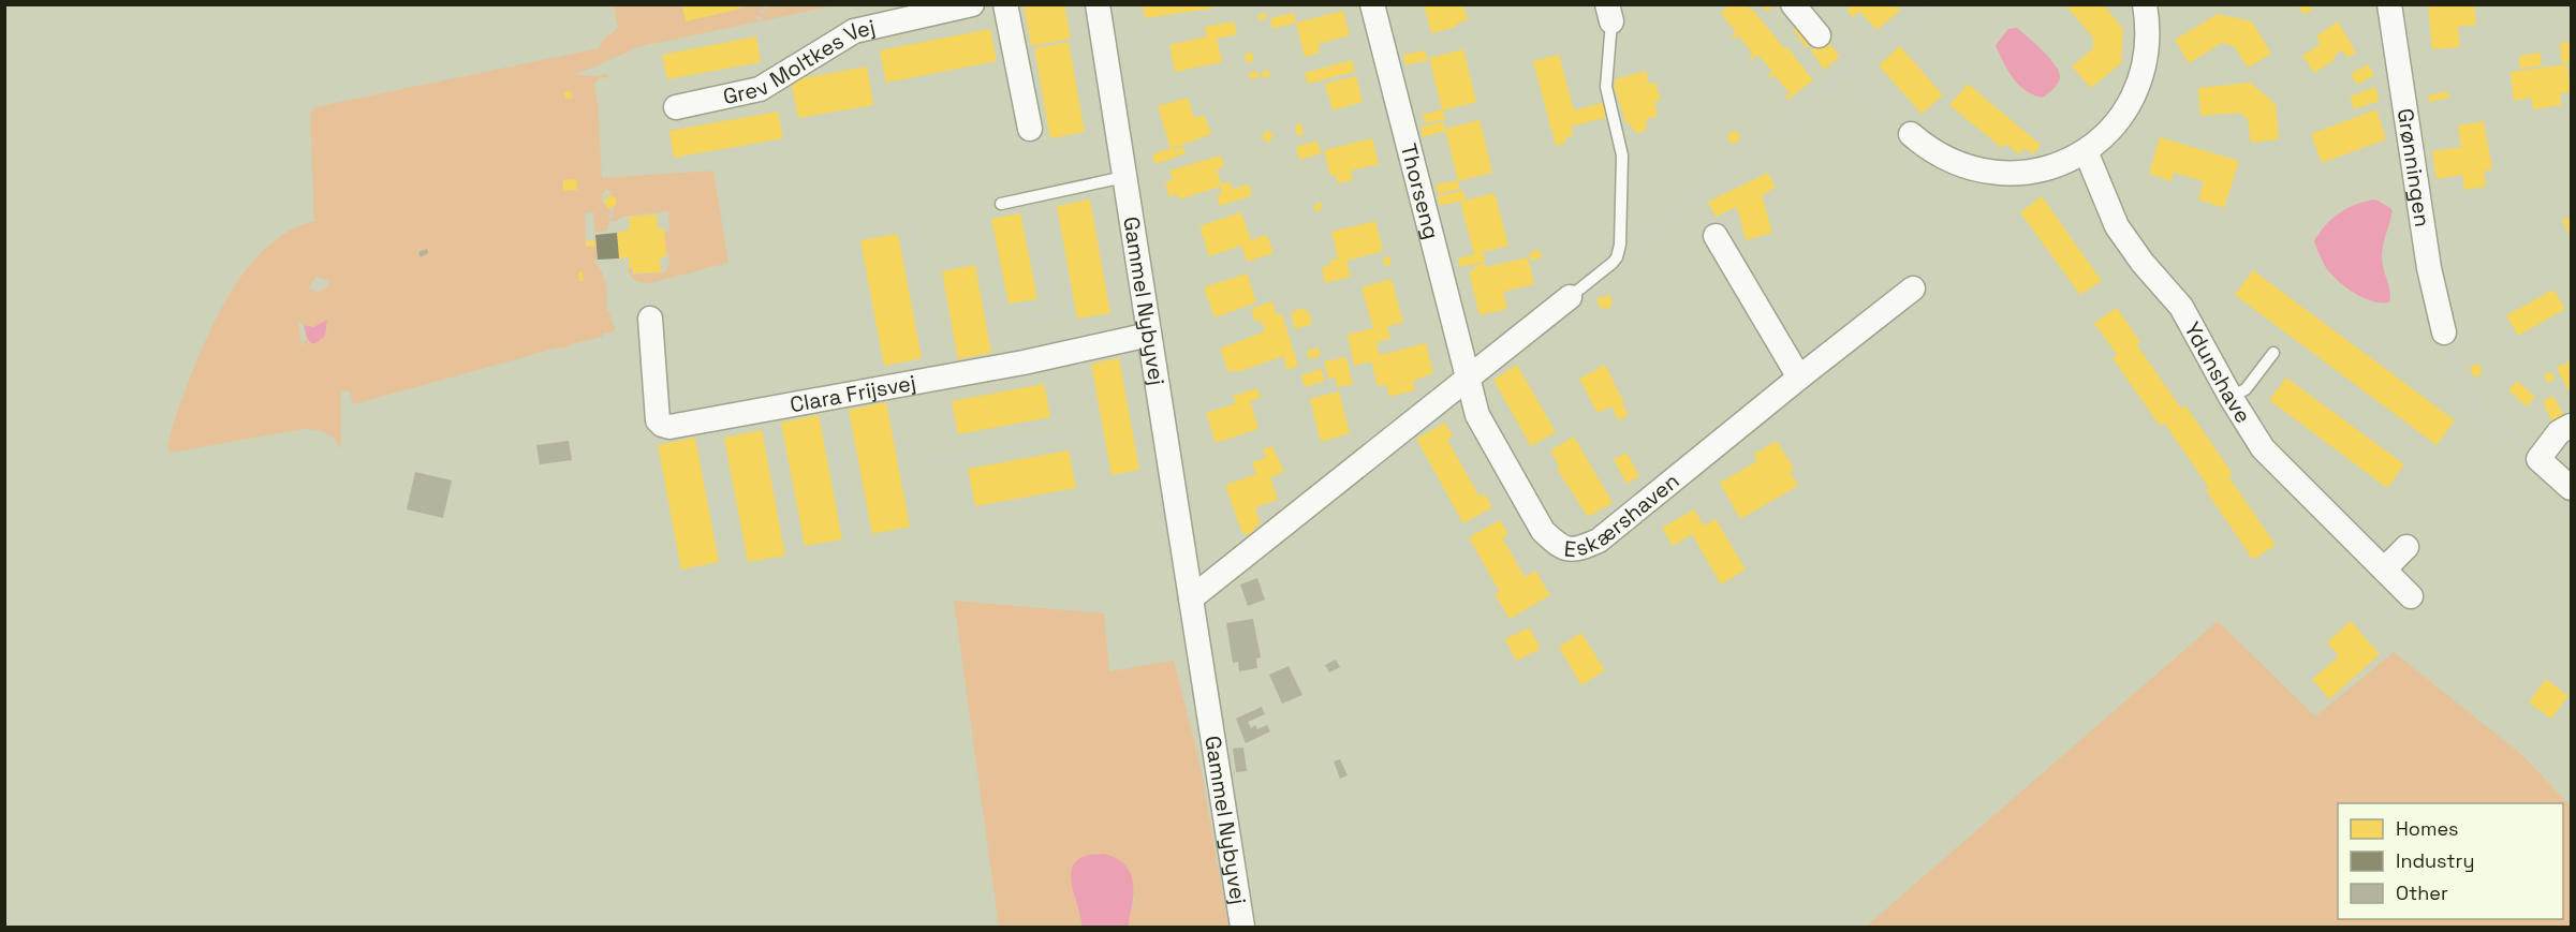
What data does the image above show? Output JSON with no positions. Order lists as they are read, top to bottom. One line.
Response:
{"streets":{"street":["Grev Moltkes Vej","Grønningen","Thorseng","Gammel Nybyvej","Ydunshave","Clara Frijsvej","Eskærshaven"]},"crossings":[["Thorseng","Eskærshaven"],["Gammel Nybyvej","Clara Frijsvej"]],"legend":["Homes","Industry","Other"]}
